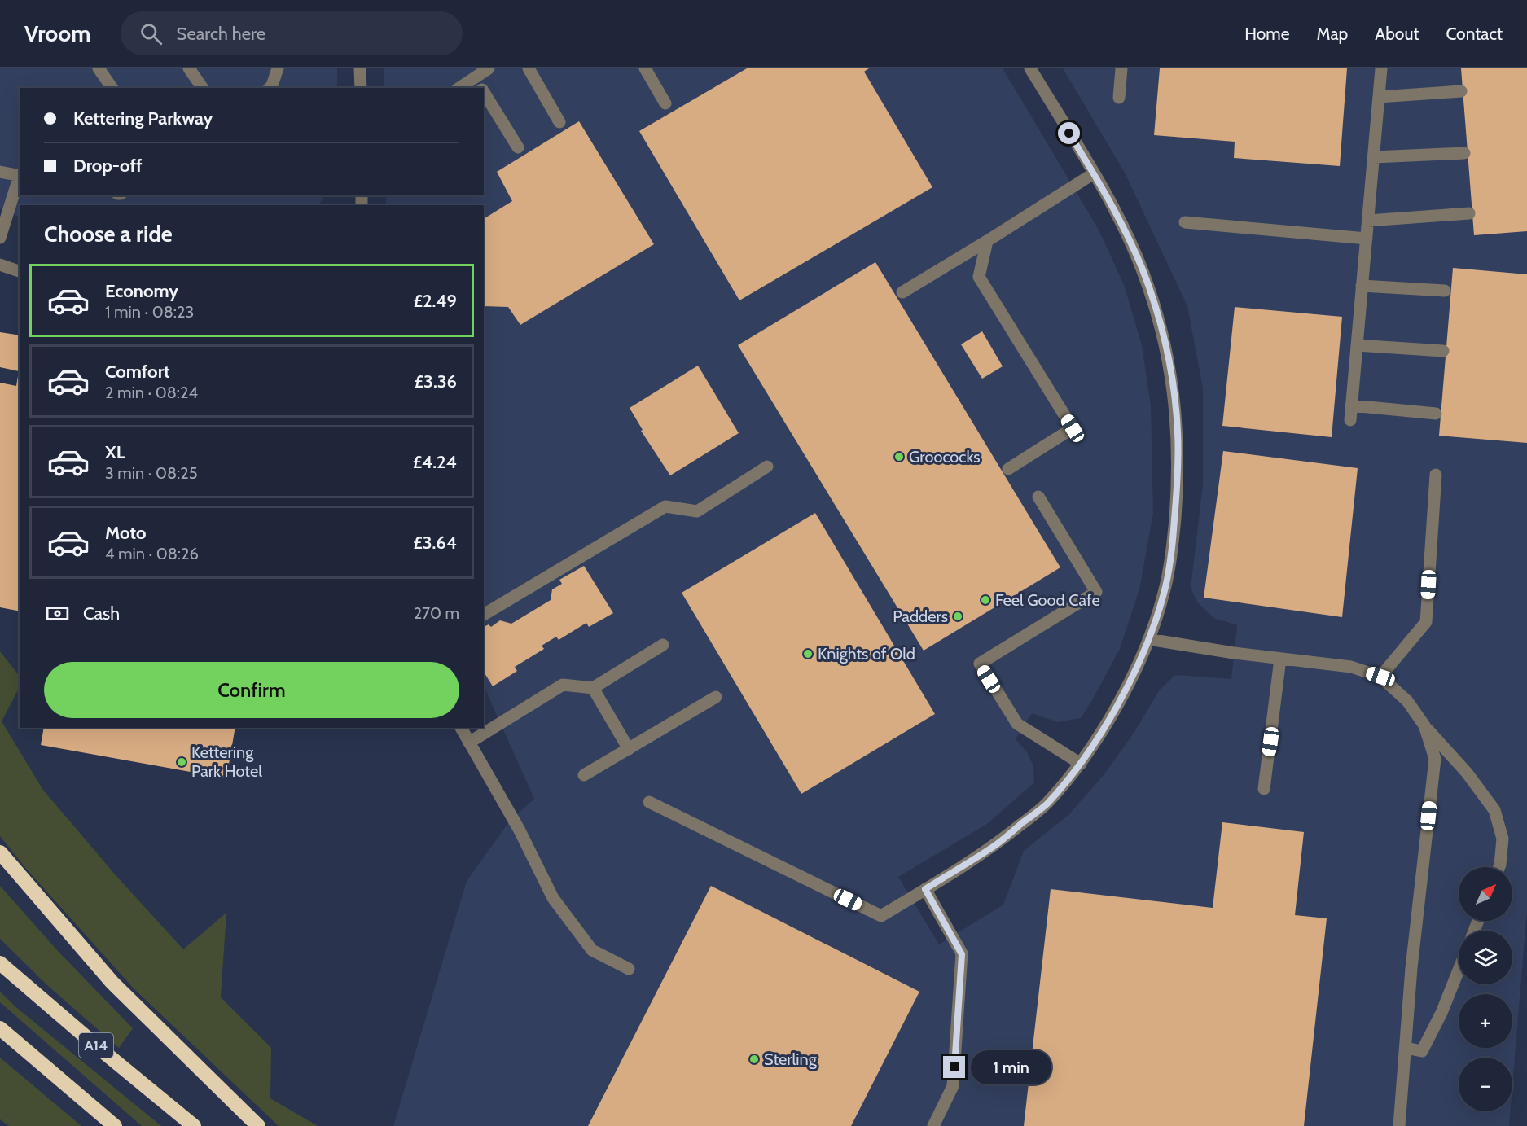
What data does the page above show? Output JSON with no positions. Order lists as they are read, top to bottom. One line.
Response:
{"streets":{"highway":["A14"]},"places":["Groococks","Feel Good Cafe","Padders","Knights of Old","Kettering Park Hotel","Sterling"],"north":"top right","page":{"header":"Vroom","search":"Search here","nav":["Home","Map","About","Contact"],"banner":["Kettering Parkway","Drop-off"],"heading":"Choose a ride","list":[{"name":"Economy","note":"1 min · 08:23","value":"£2.49"},{"name":"Comfort","note":"2 min · 08:24","value":"£3.36"},{"name":"XL","note":"3 min · 08:25","value":"£4.24"},{"name":"Moto","note":"4 min · 08:26","value":"£3.64"}],"pay":["Cash","270 m"],"buttons":"Confirm","map_buttons":["+","−"],"bubble":"1 min"}}
